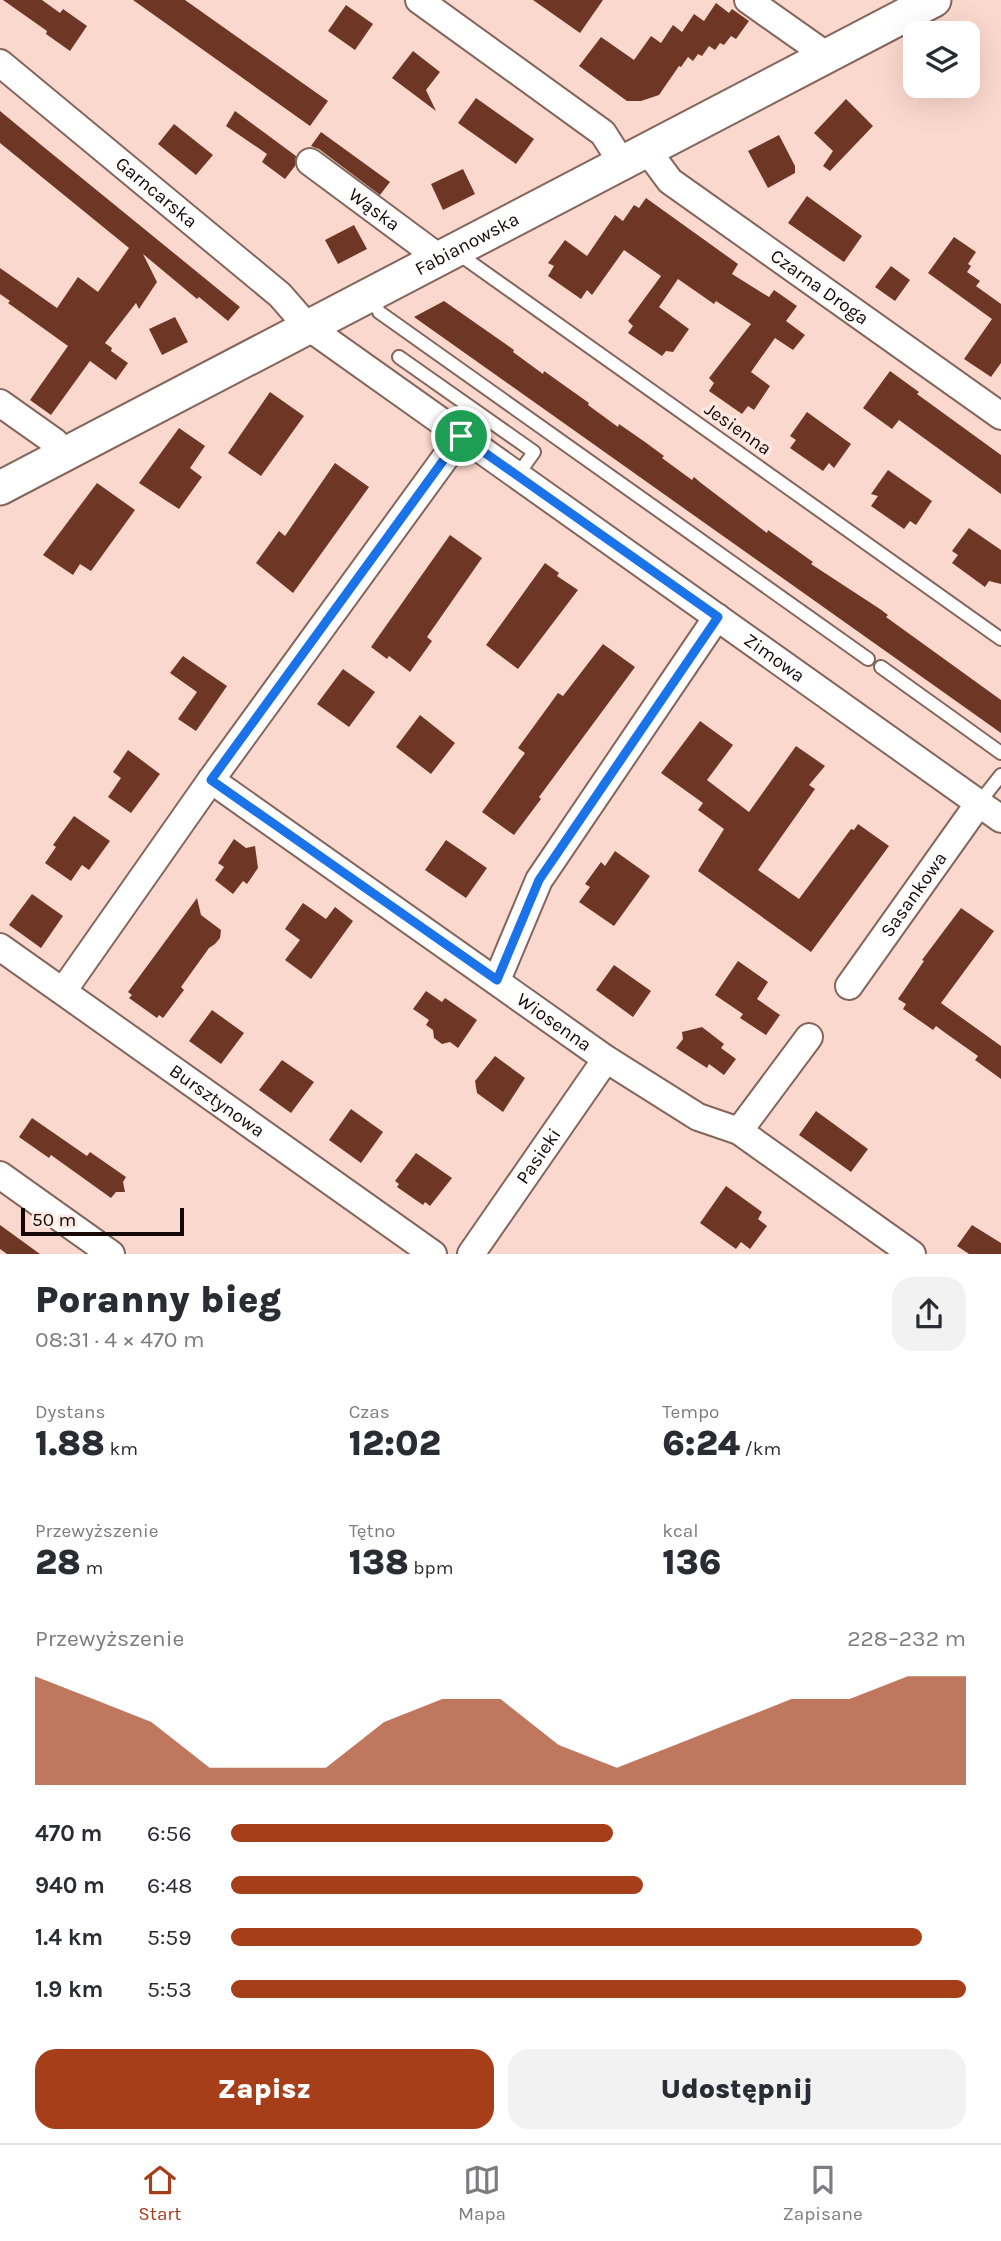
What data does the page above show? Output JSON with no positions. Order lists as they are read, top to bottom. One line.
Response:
{"streets":{"street":["Garncarska","Wąska","Fabianowska","Czarna Droga","Zimowa","Sasankowa","Wiosenna","Bursztynowa","Pasieki"],"lane":["Jesienna"]},"crossings":[["Garncarska","Fabianowska"],["Garncarska","Zimowa"],["Wąska","Fabianowska"],["Wąska","Jesienna"],["Fabianowska","Czarna Droga"],["Fabianowska","Jesienna"],["Fabianowska","Zimowa"],["Zimowa","Sasankowa"],["Wiosenna","Pasieki"]],"scale_bar":"50 m","page":{"scale":"50 m","heading":["Poranny bieg","08:31 · 4 × 470 m"],"stats":[["Dystans","1.88 km"],["Czas","12:02"],["Tempo","6:24 /km"],["Przewyższenie","28 m"],["Tętno","138 bpm"],["kcal","136"]],"chart":["Przewyższenie","228–232 m"],"list":[{"name":"470 m","note":"6:56"},{"name":"940 m","note":"6:48"},{"name":"1.4 km","note":"5:59"},{"name":"1.9 km","note":"5:53"}],"buttons":["Zapisz","Udostępnij"],"tabs":["Start","Mapa","Zapisane"]}}
